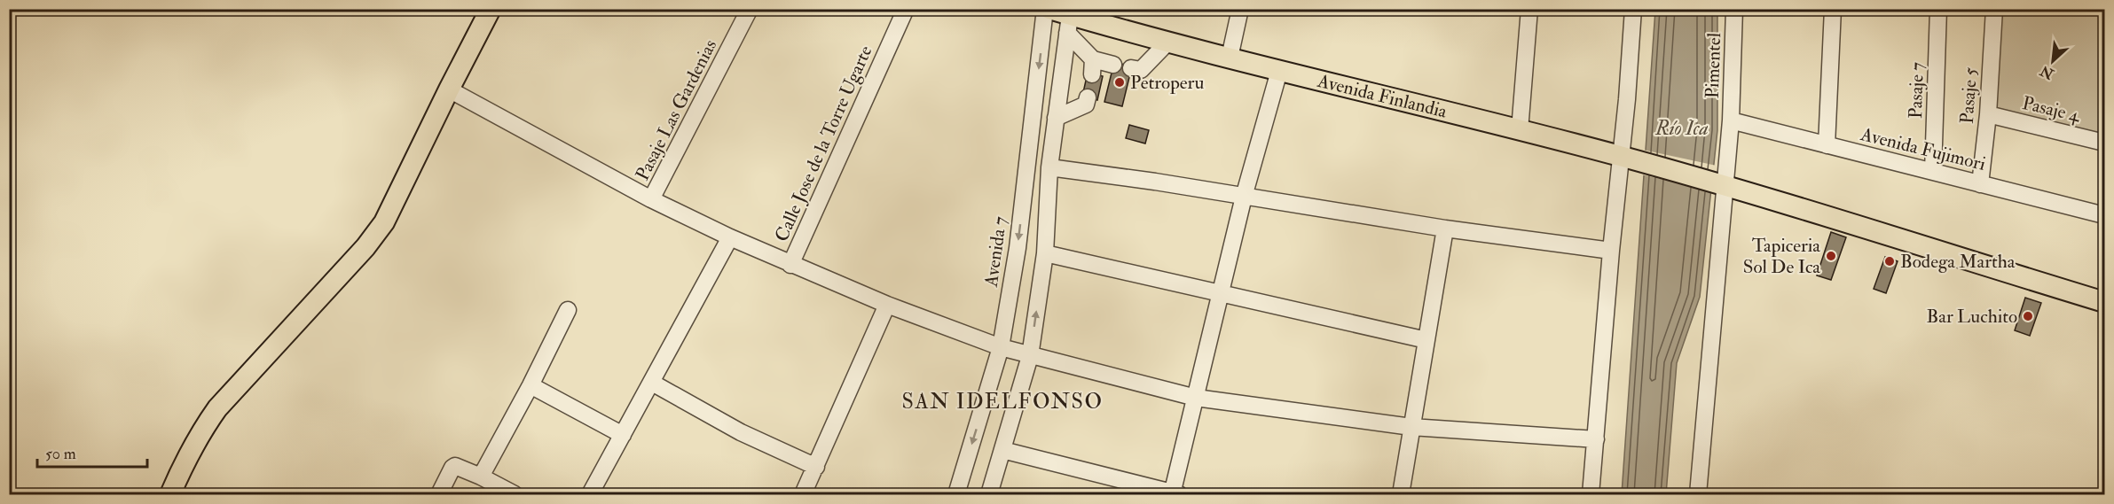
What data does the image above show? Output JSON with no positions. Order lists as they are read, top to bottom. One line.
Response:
{"streets":{"main road":["Avenida Finlandia"],"street":["Pimentel","Pasaje 7","Pasaje 5","Pasaje 4","Pasaje Las Gardenias","Calle Jose de la Torre Ugarte","Avenida Fujimori","Avenida 7"]},"crossings":[["Pimentel","Avenida Finlandia"],["Pimentel","Avenida Fujimori"],["Pasaje 7","Avenida Fujimori"],["Pasaje 5","Pasaje 4"],["Pasaje 5","Avenida Fujimori"]],"districts":["SAN IDELFONSO"],"water":["Río Ica"],"places":["Petroperu","Tapiceria Sol De Ica","Bodega Martha","Bar Luchito"],"scale_bar":"50 m","north":"bottom left"}
